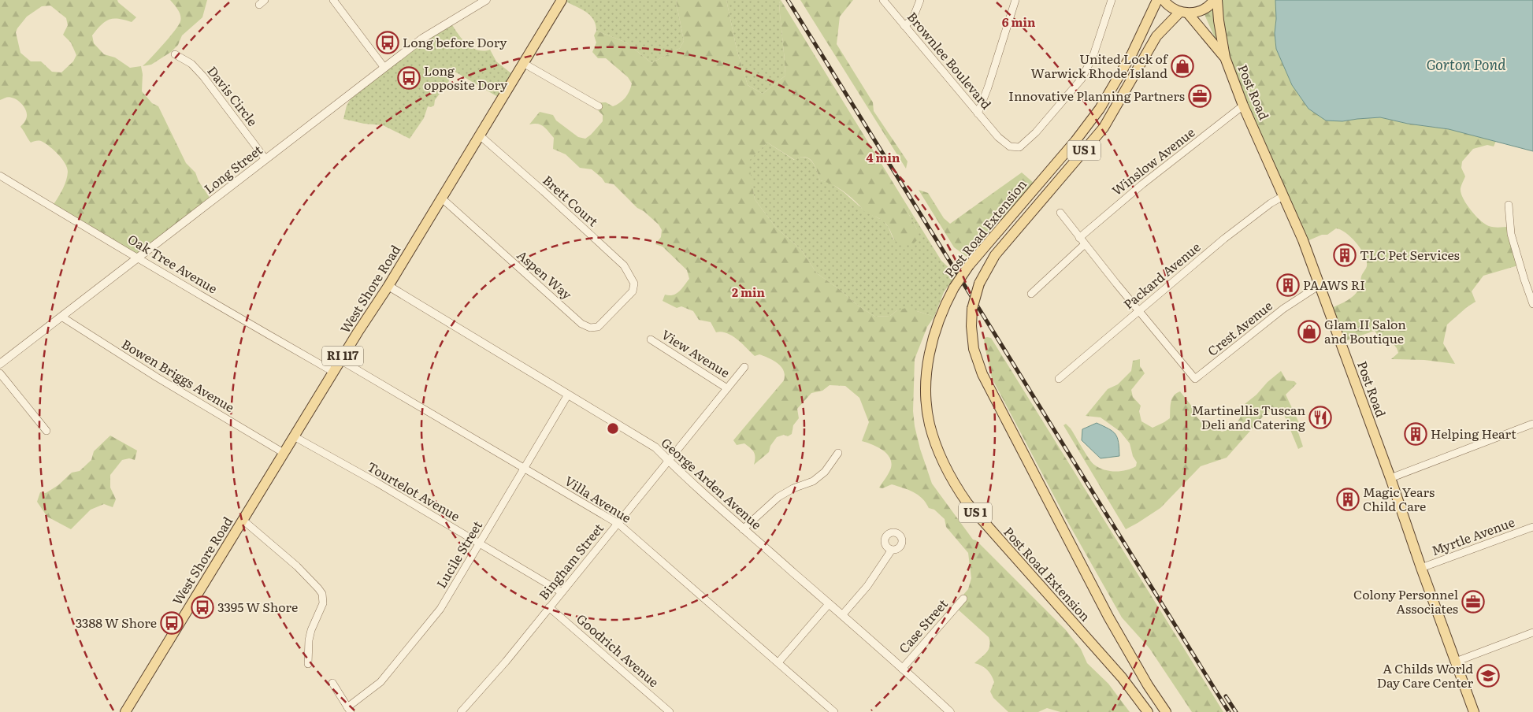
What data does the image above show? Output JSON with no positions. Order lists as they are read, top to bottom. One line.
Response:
{"streets":{"main road":["Post Road","US 1","Post Road Extension","West Shore Road","RI 117"],"street":["Brownlee Boulevard","Davis Circle","Winslow Avenue","Long Street","Brett Court","Oak Tree Avenue","Aspen Way","Packard Avenue","Crest Avenue","View Avenue","Bowen Briggs Avenue","George Arden Avenue","Tourtelot Avenue","Villa Avenue","Myrtle Avenue","Lucile Street","Bingham Street","Case Street","Goodrich Avenue"]},"crossings":[["Post Road","US 1"],["Post Road","Winslow Avenue"],["Post Road","Post Road Extension"],["Post Road","Packard Avenue"],["Post Road","Crest Avenue"],["Post Road","Myrtle Avenue"],["Davis Circle","Long Street"],["US 1","Post Road Extension"],["Long Street","Oak Tree Avenue"],["Long Street","Bowen Briggs Avenue"],["Brett Court","Aspen Way"],["Brett Court","West Shore Road"],["Oak Tree Avenue","West Shore Road"],["Aspen Way","West Shore Road"],["Packard Avenue","Crest Avenue"],["West Shore Road","Bowen Briggs Avenue"],["West Shore Road","George Arden Avenue"],["West Shore Road","Tourtelot Avenue"],["West Shore Road","Villa Avenue"],["View Avenue","Bingham Street"],["George Arden Avenue","Lucile Street"],["George Arden Avenue","Bingham Street"],["George Arden Avenue","Case Street"],["Tourtelot Avenue","Lucile Street"],["Tourtelot Avenue","Bingham Street"],["Villa Avenue","Lucile Street"],["Villa Avenue","Bingham Street"],["Bingham Street","Goodrich Avenue"]],"water":["Gorton Pond"],"places":{"bus stop":["Long before Dory","Long opposite Dory","3395 W Shore","3388 W Shore"],"shop":["United Lock of Warwick Rhode Island","Glam II Salon and Boutique"],"office":["Innovative Planning Partners","Colony Personnel Associates"],"building":["TLC Pet Services","PAAWS RI","Helping Heart","Magic Years Child Care"],"restaurant":["Martinellis Tuscan Deli and Catering"],"school or university":["A Childs World Day Care Center"]},"rings":["6 min","4 min","2 min"]}
